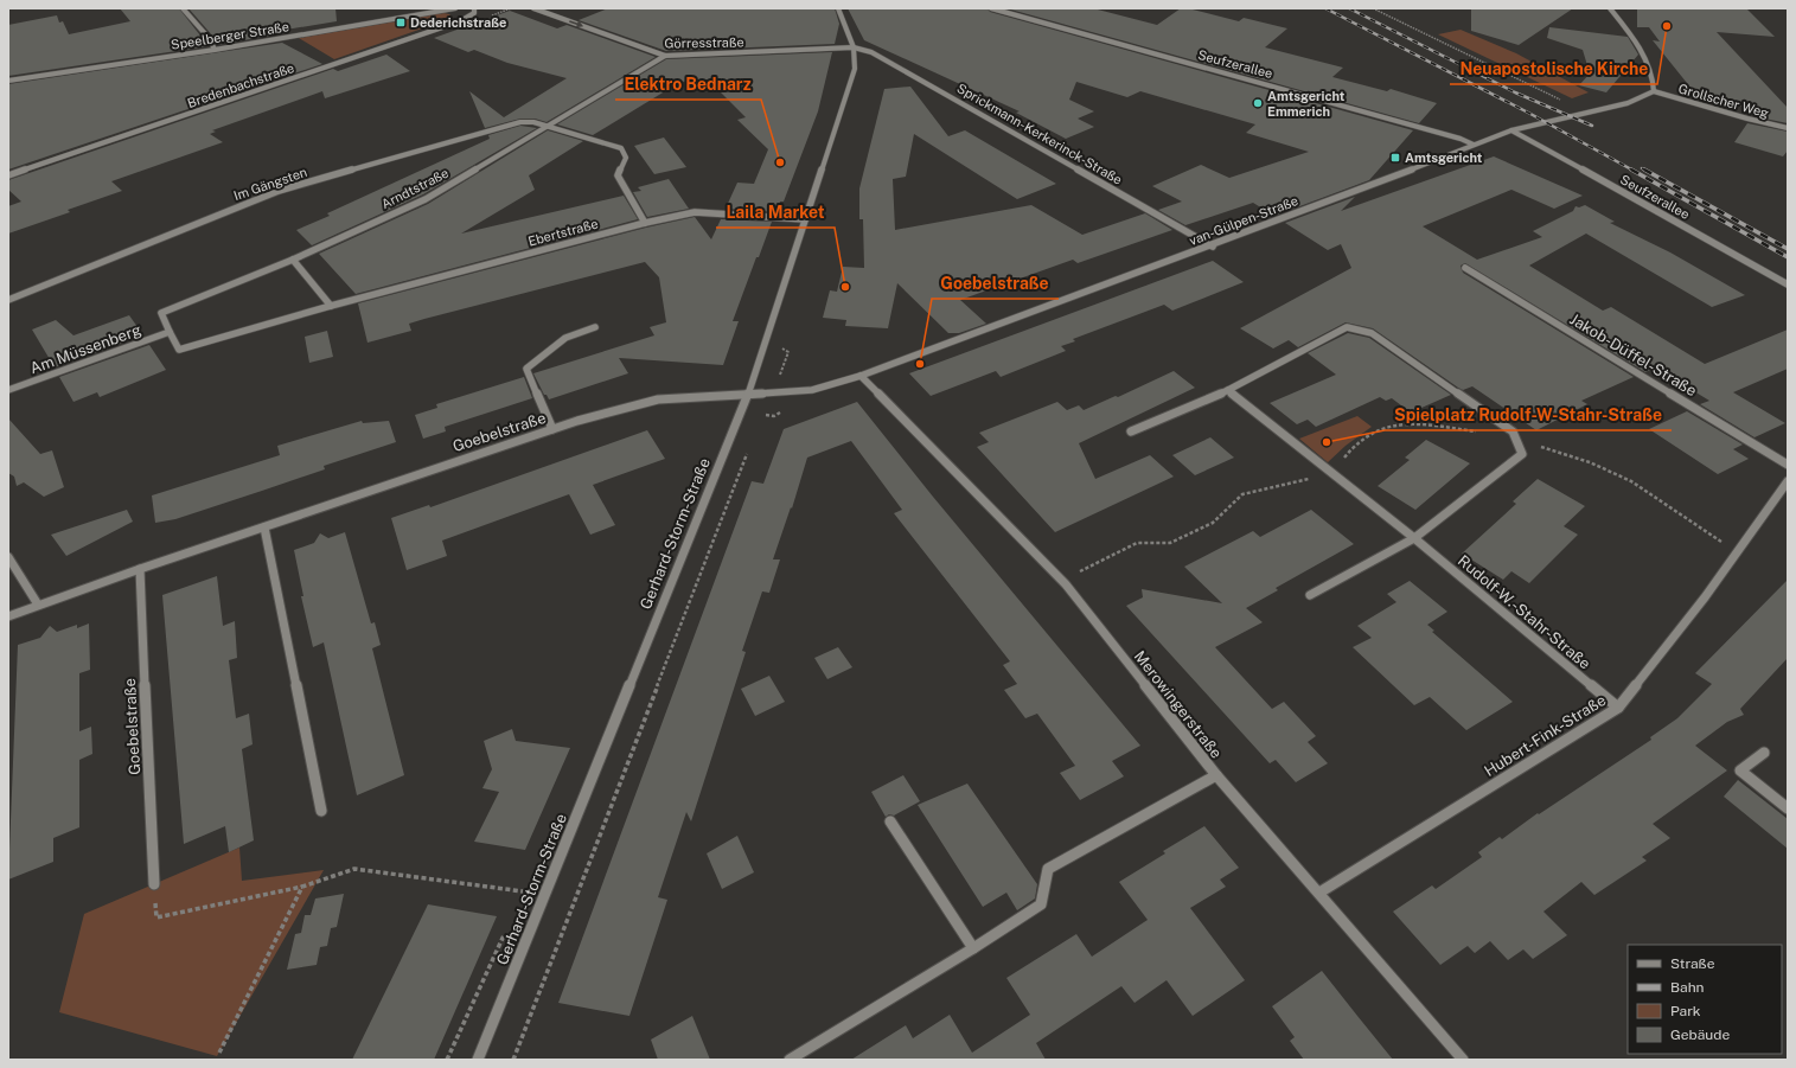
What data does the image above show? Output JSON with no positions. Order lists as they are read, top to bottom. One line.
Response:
{"streets":{"street":["Speelberger Straße","Görresstraße","Seufzerallee","Bredenbachstraße","Grollscher Weg","Sprickmann-Kerkerinck-Straße","Im Gängsten","Arndtstraße","van-Gülpen-Straße","Ebertstraße","Am Müssenberg","Jakob-Düffel-Straße","Goebelstraße","Gerhard-Storm-Straße","Rudolf-W.-Stahr-Straße","Merowingerstraße","Hubert-Fink-Straße"]},"crossings":[["Görresstraße","Sprickmann-Kerkerinck-Straße"],["Görresstraße","Arndtstraße"],["Görresstraße","Gerhard-Storm-Straße"],["Seufzerallee","van-Gülpen-Straße"],["Grollscher Weg","van-Gülpen-Straße"],["Sprickmann-Kerkerinck-Straße","van-Gülpen-Straße"],["Sprickmann-Kerkerinck-Straße","Gerhard-Storm-Straße"],["Im Gängsten","Arndtstraße"],["Im Gängsten","Ebertstraße"],["Arndtstraße","Ebertstraße"],["Arndtstraße","Am Müssenberg"],["van-Gülpen-Straße","Goebelstraße"],["van-Gülpen-Straße","Gerhard-Storm-Straße"],["van-Gülpen-Straße","Merowingerstraße"],["Ebertstraße","Am Müssenberg"],["Ebertstraße","Gerhard-Storm-Straße"],["Goebelstraße","Gerhard-Storm-Straße"],["Rudolf-W.-Stahr-Straße","Hubert-Fink-Straße"],["Merowingerstraße","Hubert-Fink-Straße"]],"one_way":["Görresstraße"],"places":{"transit":["Dederichstraße","Amtsgericht"],"other":["Neuapostolische Kirche","Amtsgericht Emmerich","Elektro Bednarz","Laila Market","Goebelstraße","Spielplatz Rudolf-W-Stahr-Straße"]},"legend":["Straße","Bahn","Park","Gebäude"]}
